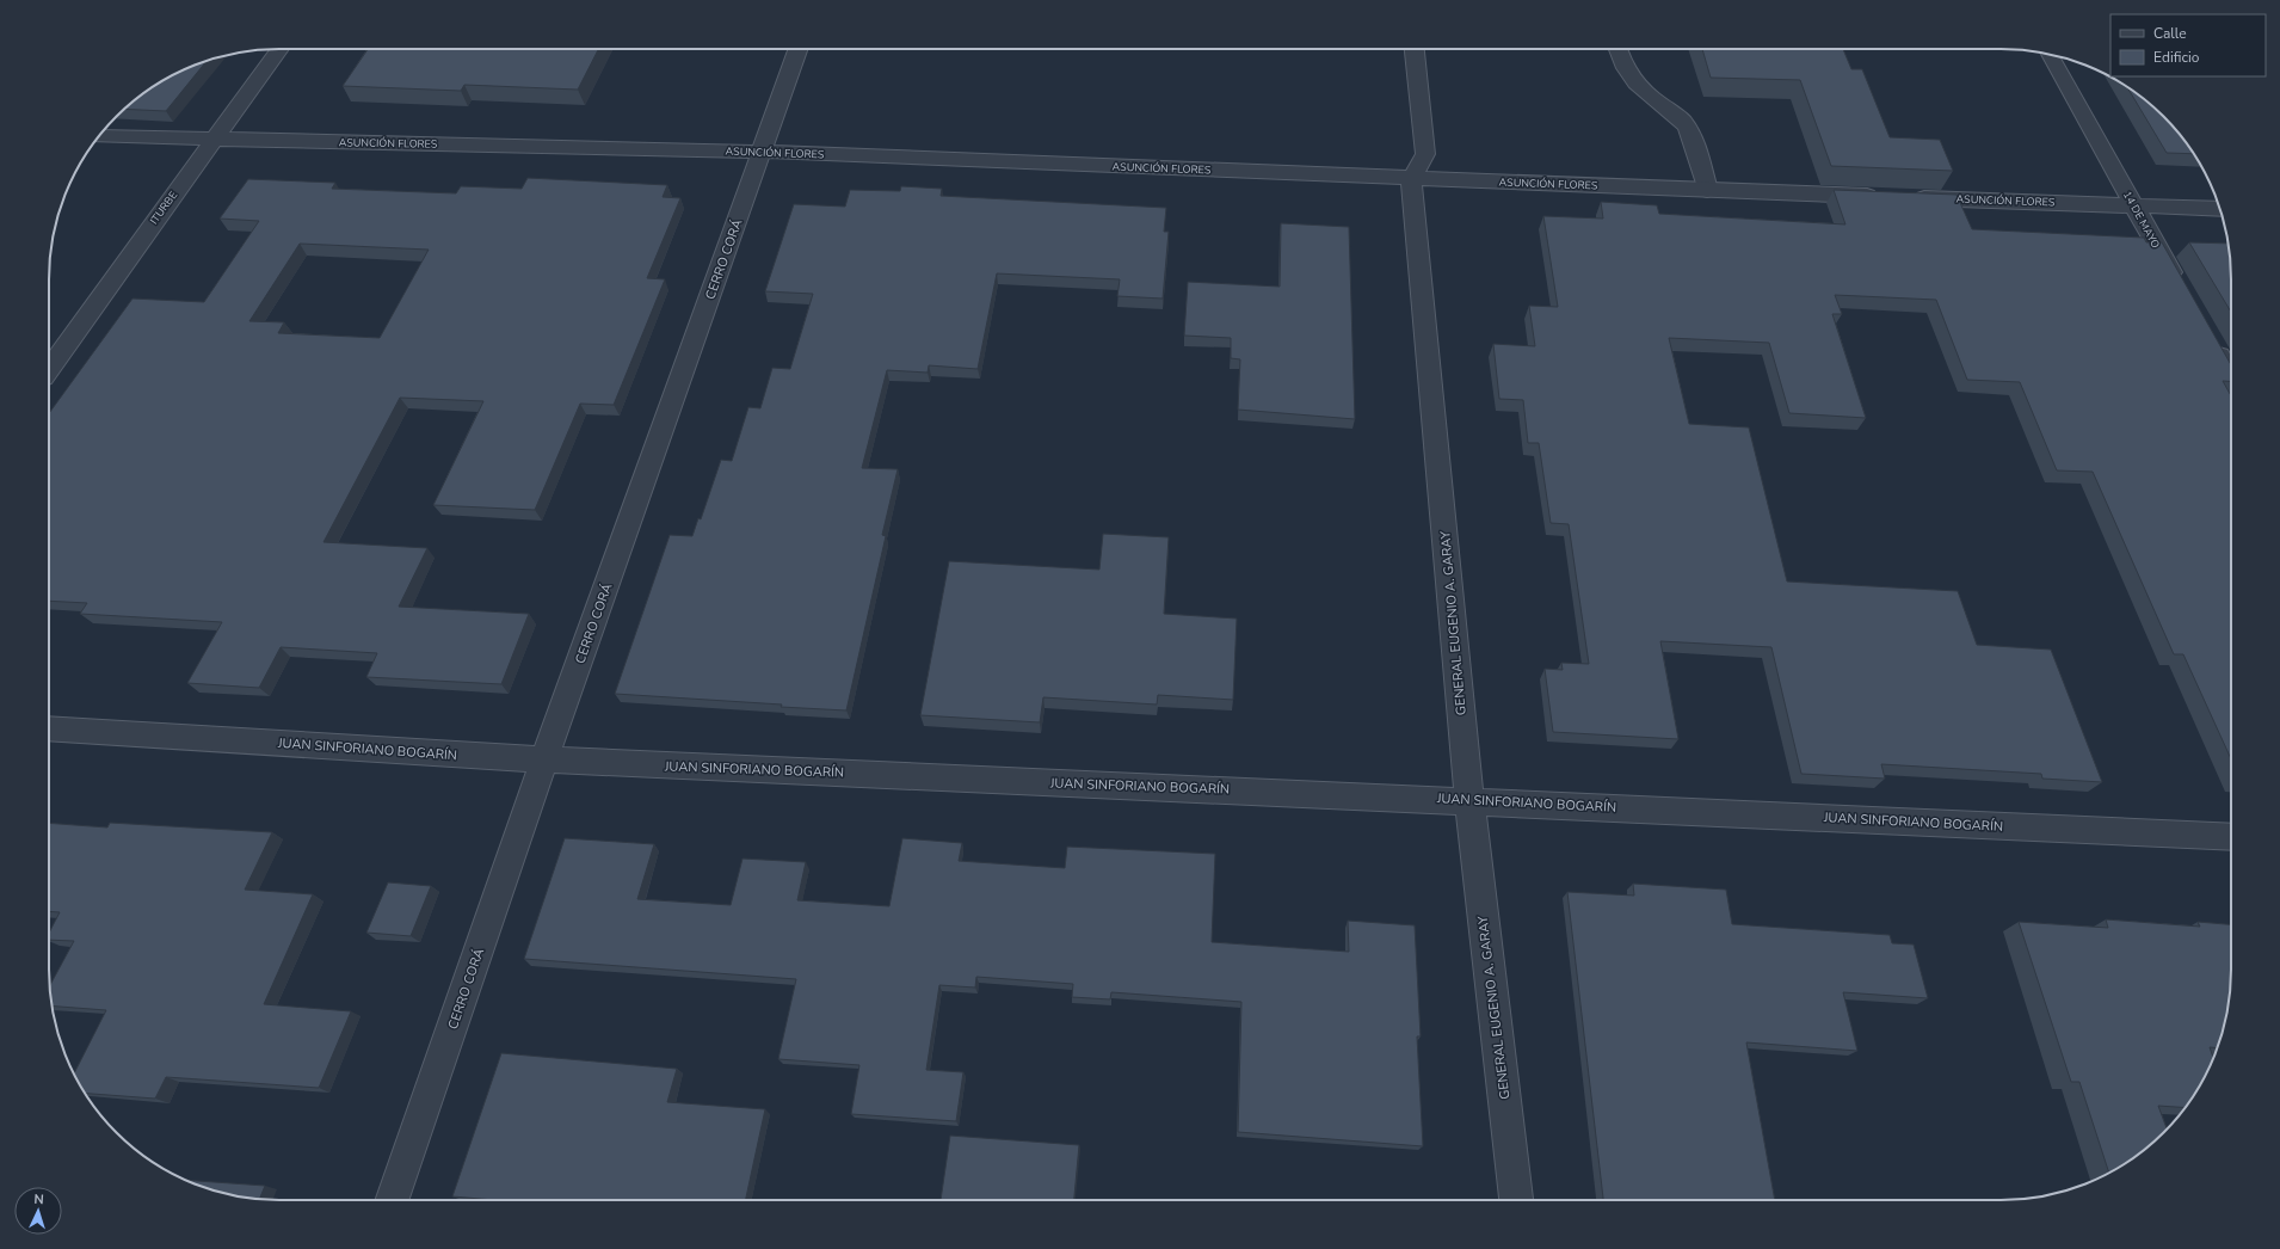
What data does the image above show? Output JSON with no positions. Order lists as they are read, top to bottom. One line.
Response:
{"streets":{"street":["ASUNCIÓN FLORES","ITURBE","14 DE MAYO","CERRO CORÁ","GENERAL EUGENIO A. GARAY","JUAN SINFORIANO BOGARÍN"]},"crossings":[["ASUNCIÓN FLORES","ITURBE"],["ASUNCIÓN FLORES","14 DE MAYO"],["ASUNCIÓN FLORES","CERRO CORÁ"],["ASUNCIÓN FLORES","GENERAL EUGENIO A. GARAY"],["CERRO CORÁ","JUAN SINFORIANO BOGARÍN"],["GENERAL EUGENIO A. GARAY","JUAN SINFORIANO BOGARÍN"]],"legend":["Calle","Edificio"],"north":"top"}
